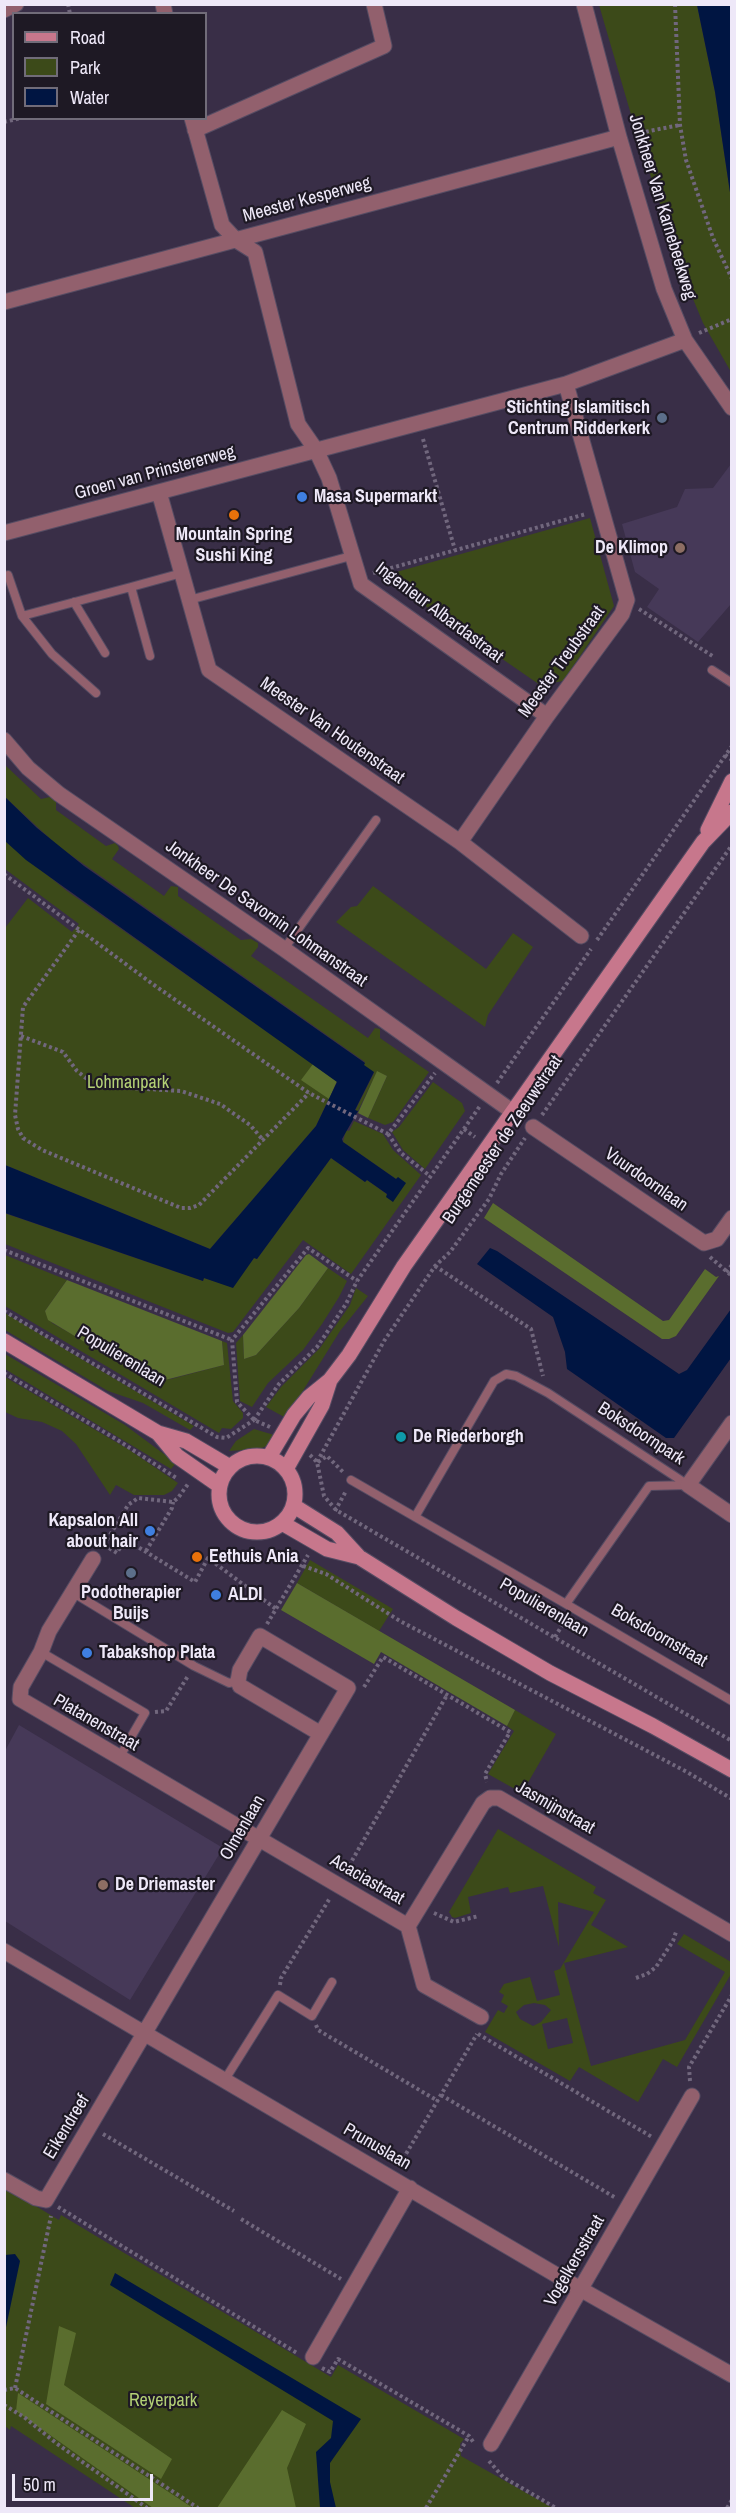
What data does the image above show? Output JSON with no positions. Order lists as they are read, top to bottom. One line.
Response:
{"streets":{"street":["Meester Kesperweg","Jonkheer Van Karnebeekweg","Groen van Prinstererweg","Ingenieur Albardastraat","Meester Treubstraat","Meester Van Houtenstraat","Jonkheer De Savornin Lohmanstraat","Burgemeester de Zeeuwstraat","Vuurdoornlaan","Platanenstraat","Jasmijnstraat","Olmenlaan","Acaciastraat","Eikendreef","Prunuslaan","Vogelkersstraat"],"lane":["Boksdoornpark","Boksdoornstraat"],"path":["Populierenlaan"]},"crossings":[["Meester Kesperweg","Jonkheer Van Karnebeekweg"],["Jonkheer Van Karnebeekweg","Groen van Prinstererweg"],["Groen van Prinstererweg","Ingenieur Albardastraat"],["Groen van Prinstererweg","Meester Treubstraat"],["Groen van Prinstererweg","Meester Van Houtenstraat"],["Ingenieur Albardastraat","Meester Treubstraat"],["Meester Treubstraat","Meester Van Houtenstraat"],["Jonkheer De Savornin Lohmanstraat","Burgemeester de Zeeuwstraat"],["Burgemeester de Zeeuwstraat","Vuurdoornlaan"],["Burgemeester de Zeeuwstraat","Populierenlaan"],["Boksdoornpark","Boksdoornstraat"],["Platanenstraat","Olmenlaan"],["Platanenstraat","Acaciastraat"],["Jasmijnstraat","Acaciastraat"],["Olmenlaan","Acaciastraat"],["Olmenlaan","Eikendreef"],["Olmenlaan","Prunuslaan"],["Eikendreef","Prunuslaan"],["Prunuslaan","Vogelkersstraat"]],"parks":["Lohmanpark","Reyerpark"],"places":["Stichting Islamitisch Centrum Ridderkerk","Masa Supermarkt","Mountain Spring Sushi King","De Klimop","De Riederborgh","Kapsalon All about hair","Eethuis Ania","Podotherapier Buijs","ALDI","Tabakshop Plata","De Driemaster"],"legend":["Road","Park","Water"],"scale_bar":"50 m"}
